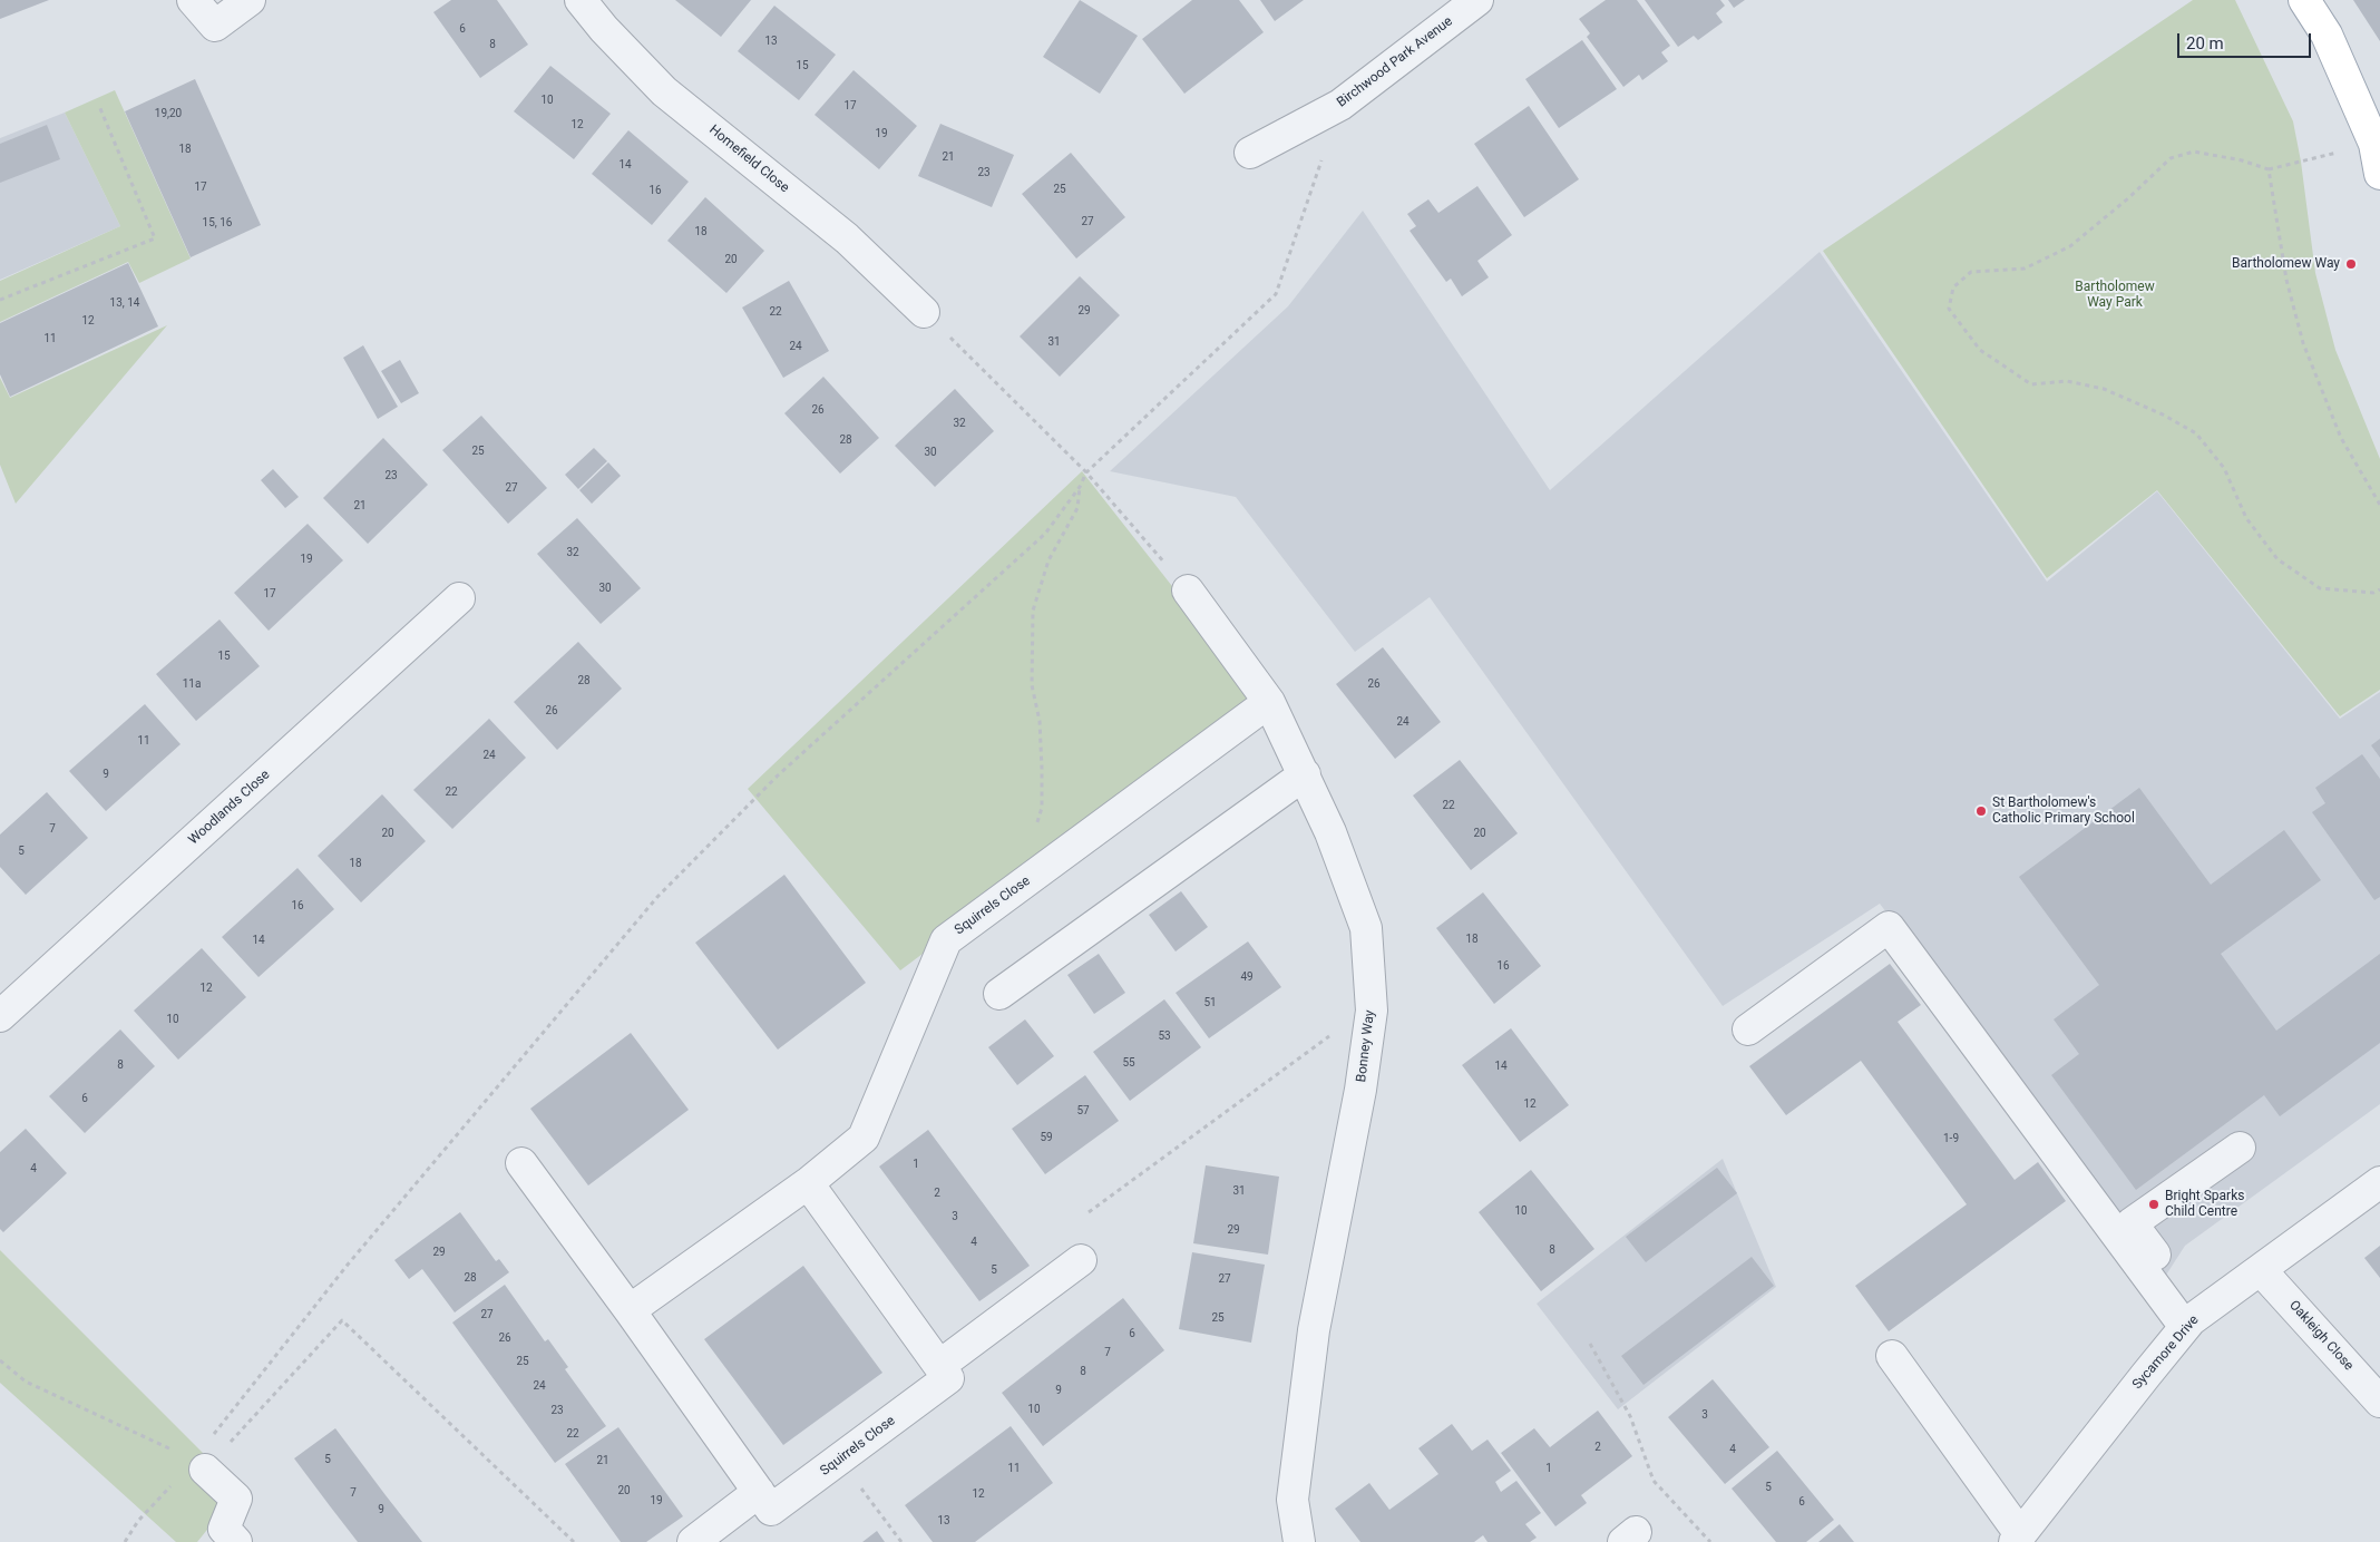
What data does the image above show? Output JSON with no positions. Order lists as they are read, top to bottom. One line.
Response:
{"streets":{"street":["Birchwood Park Avenue","Homefield Close","Woodlands Close","Squirrels Close","Bonney Way","Oakleigh Close","Sycamore Drive"]},"crossings":[["Squirrels Close","Bonney Way"],["Oakleigh Close","Sycamore Drive"]],"parks":["Bartholomew Way Park"],"places":["Bartholomew Way","St Bartholomew's Catholic Primary School","Bright Sparks Child Centre"],"house_numbers":["6","13","8","15","10","17","19,20","12","19","18","21","14","23","17","25","16","27","15, 16","18","20","13, 14","29","22","12","11","31","24","26","32","28","25","30","23","27","21","32","19","30","17","15","28","11a","26","26","24","11","24","9","22","22","7","20","20","5","18","16","18","14","16","49","12","51","10","53","55","8","14","6","12","57","59","1-9","1","4","31","2","10","3","29","4","8","29","5","28","27","27","25","6","26","7","25","8","24","9","10","23","3","22","2","4","5","21","11","1","5","20","7","12","19","6","9","13"],"scale_bar":"20 m"}
